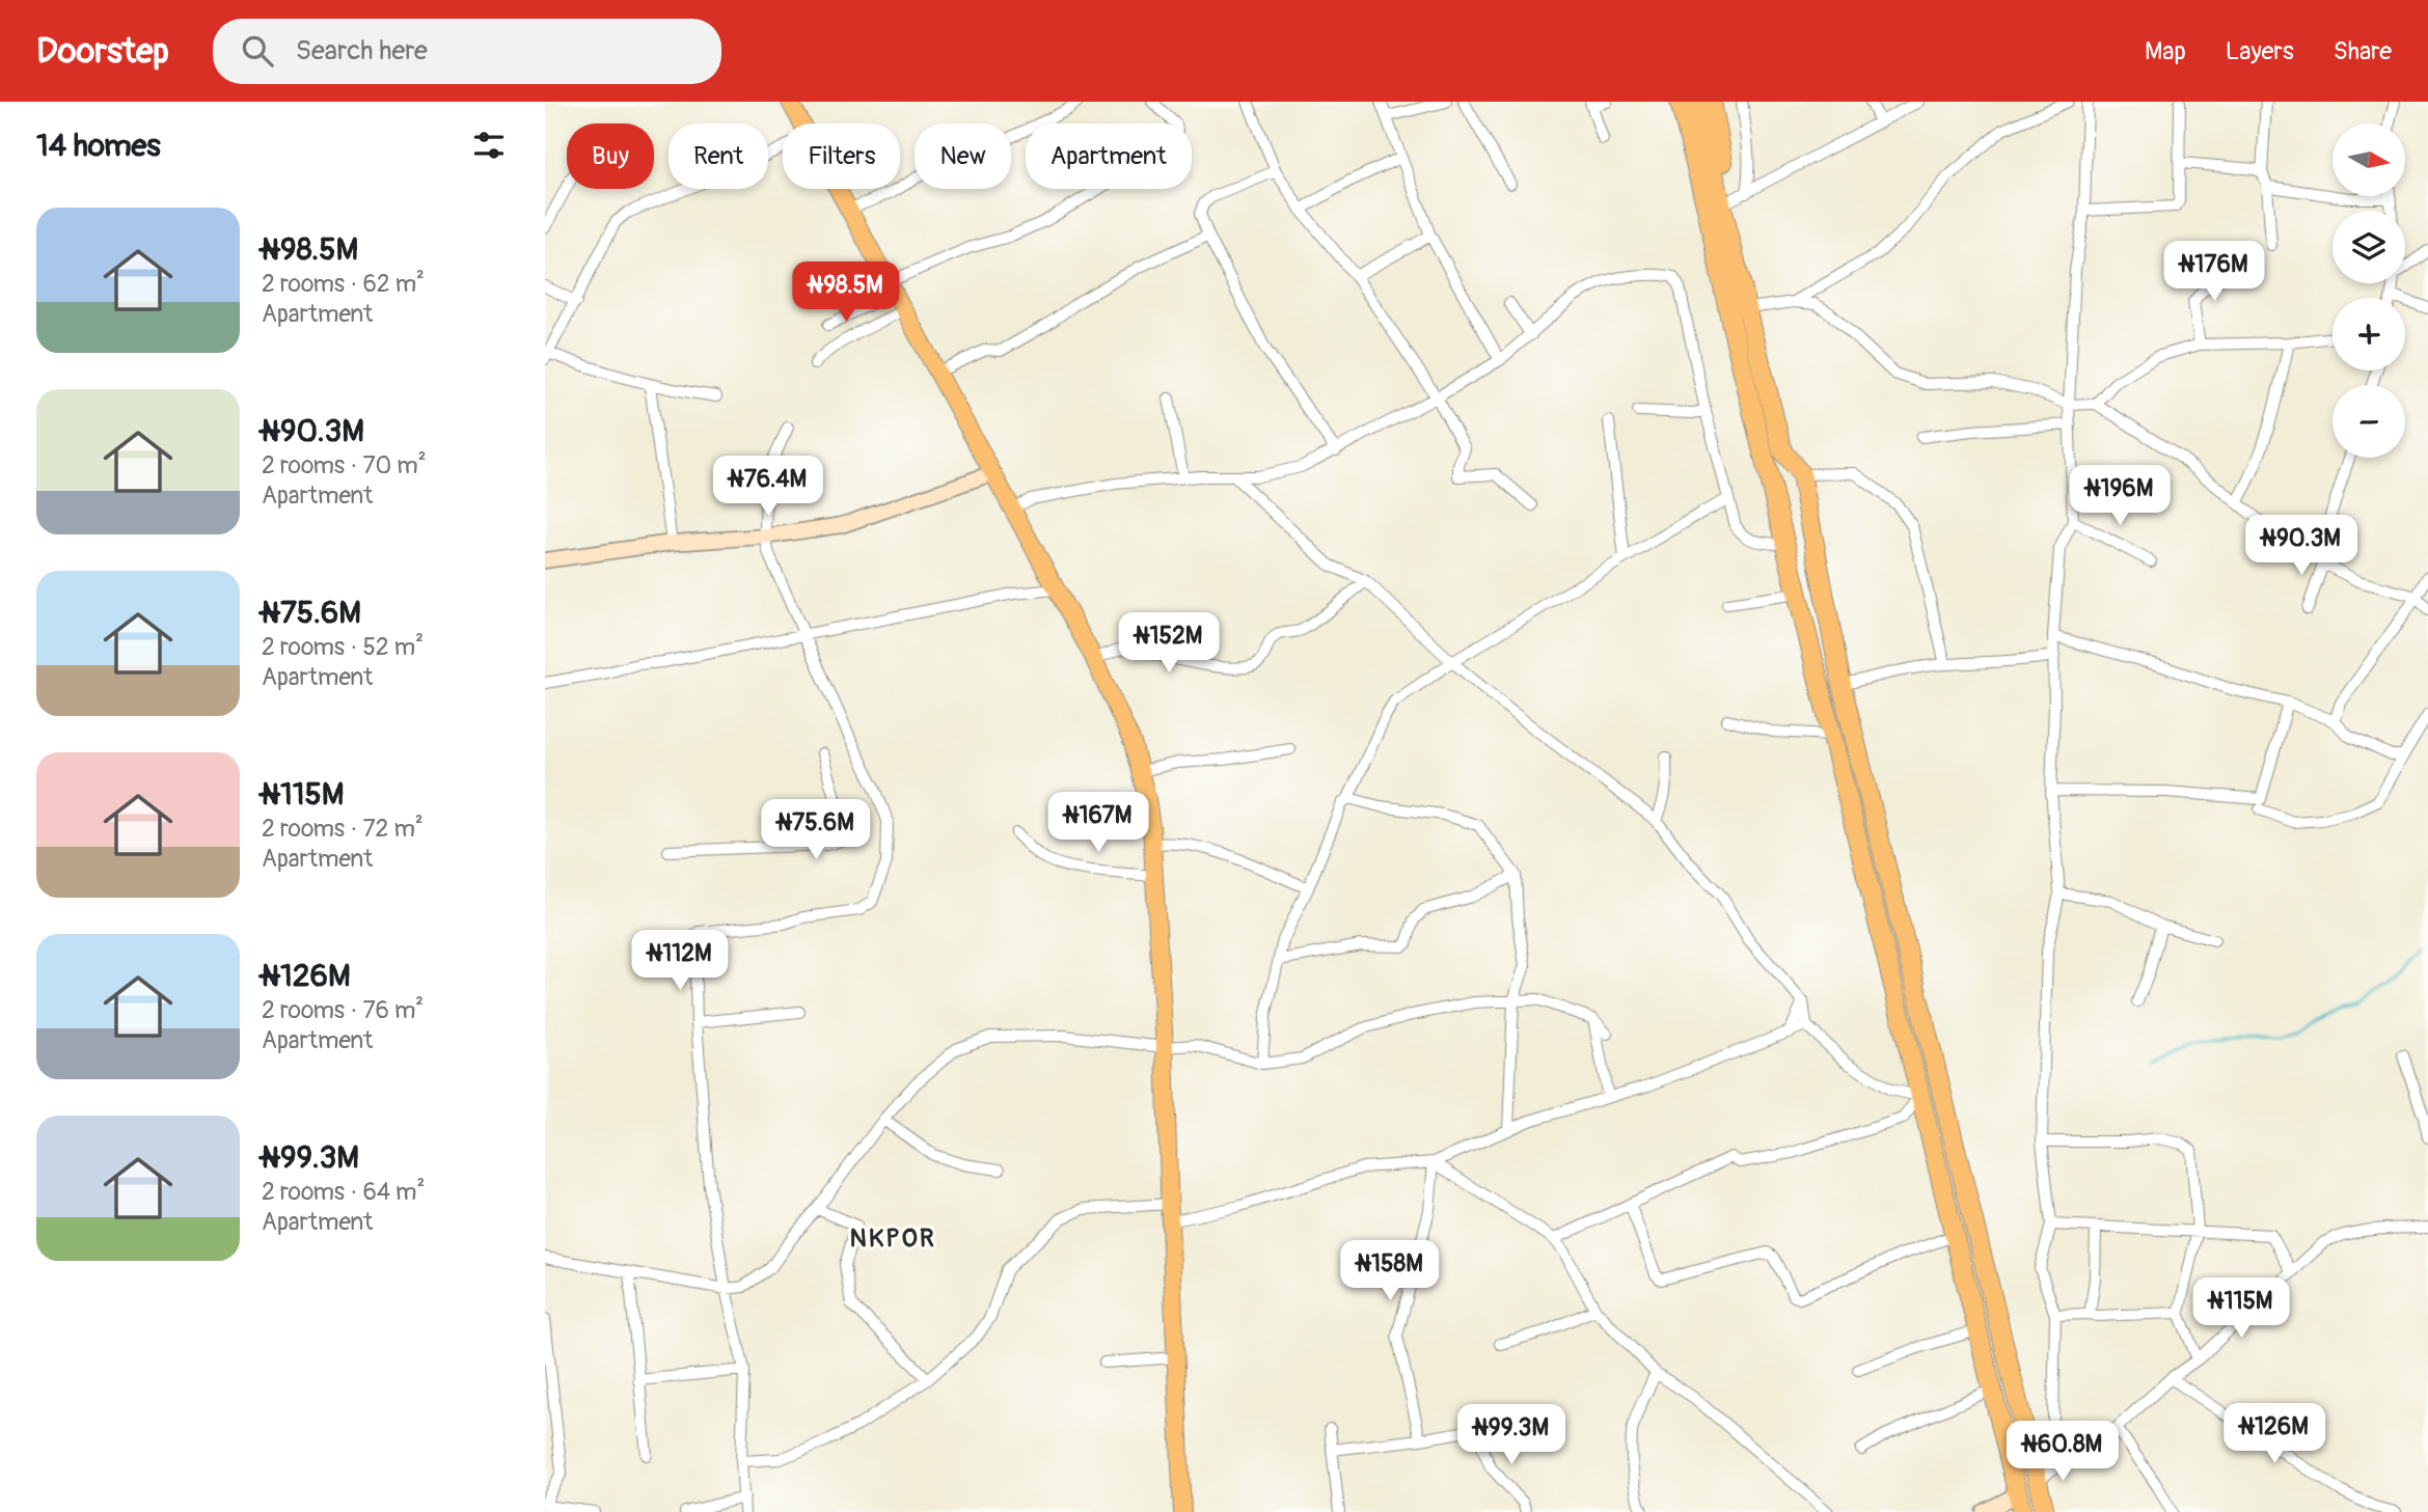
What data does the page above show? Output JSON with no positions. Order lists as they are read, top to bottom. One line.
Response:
{"districts":["NKPOR"],"north":"right","page":{"header":"Doorstep","search":"Search here","nav":["Map","Layers","Share"],"heading":"14 homes","map_buttons":["+","−"],"chip":["Buy","Rent","Filters","New","Apartment"],"list":[{"name":"₦98.5M","note":"2 rooms · 62 m² · Apartment"},{"name":"₦90.3M","note":"2 rooms · 70 m² · Apartment"},{"name":"₦75.6M","note":"2 rooms · 52 m² · Apartment"},{"name":"₦115M","note":"2 rooms · 72 m² · Apartment"},{"name":"₦126M","note":"2 rooms · 76 m² · Apartment"},{"name":"₦99.3M","note":"2 rooms · 64 m² · Apartment"}],"price":["₦176M","₦98.5M","₦76.4M","₦196M","₦90.3M","₦152M","₦167M","₦75.6M","₦112M","₦158M","₦115M","₦126M","₦99.3M","₦60.8M"]}}
